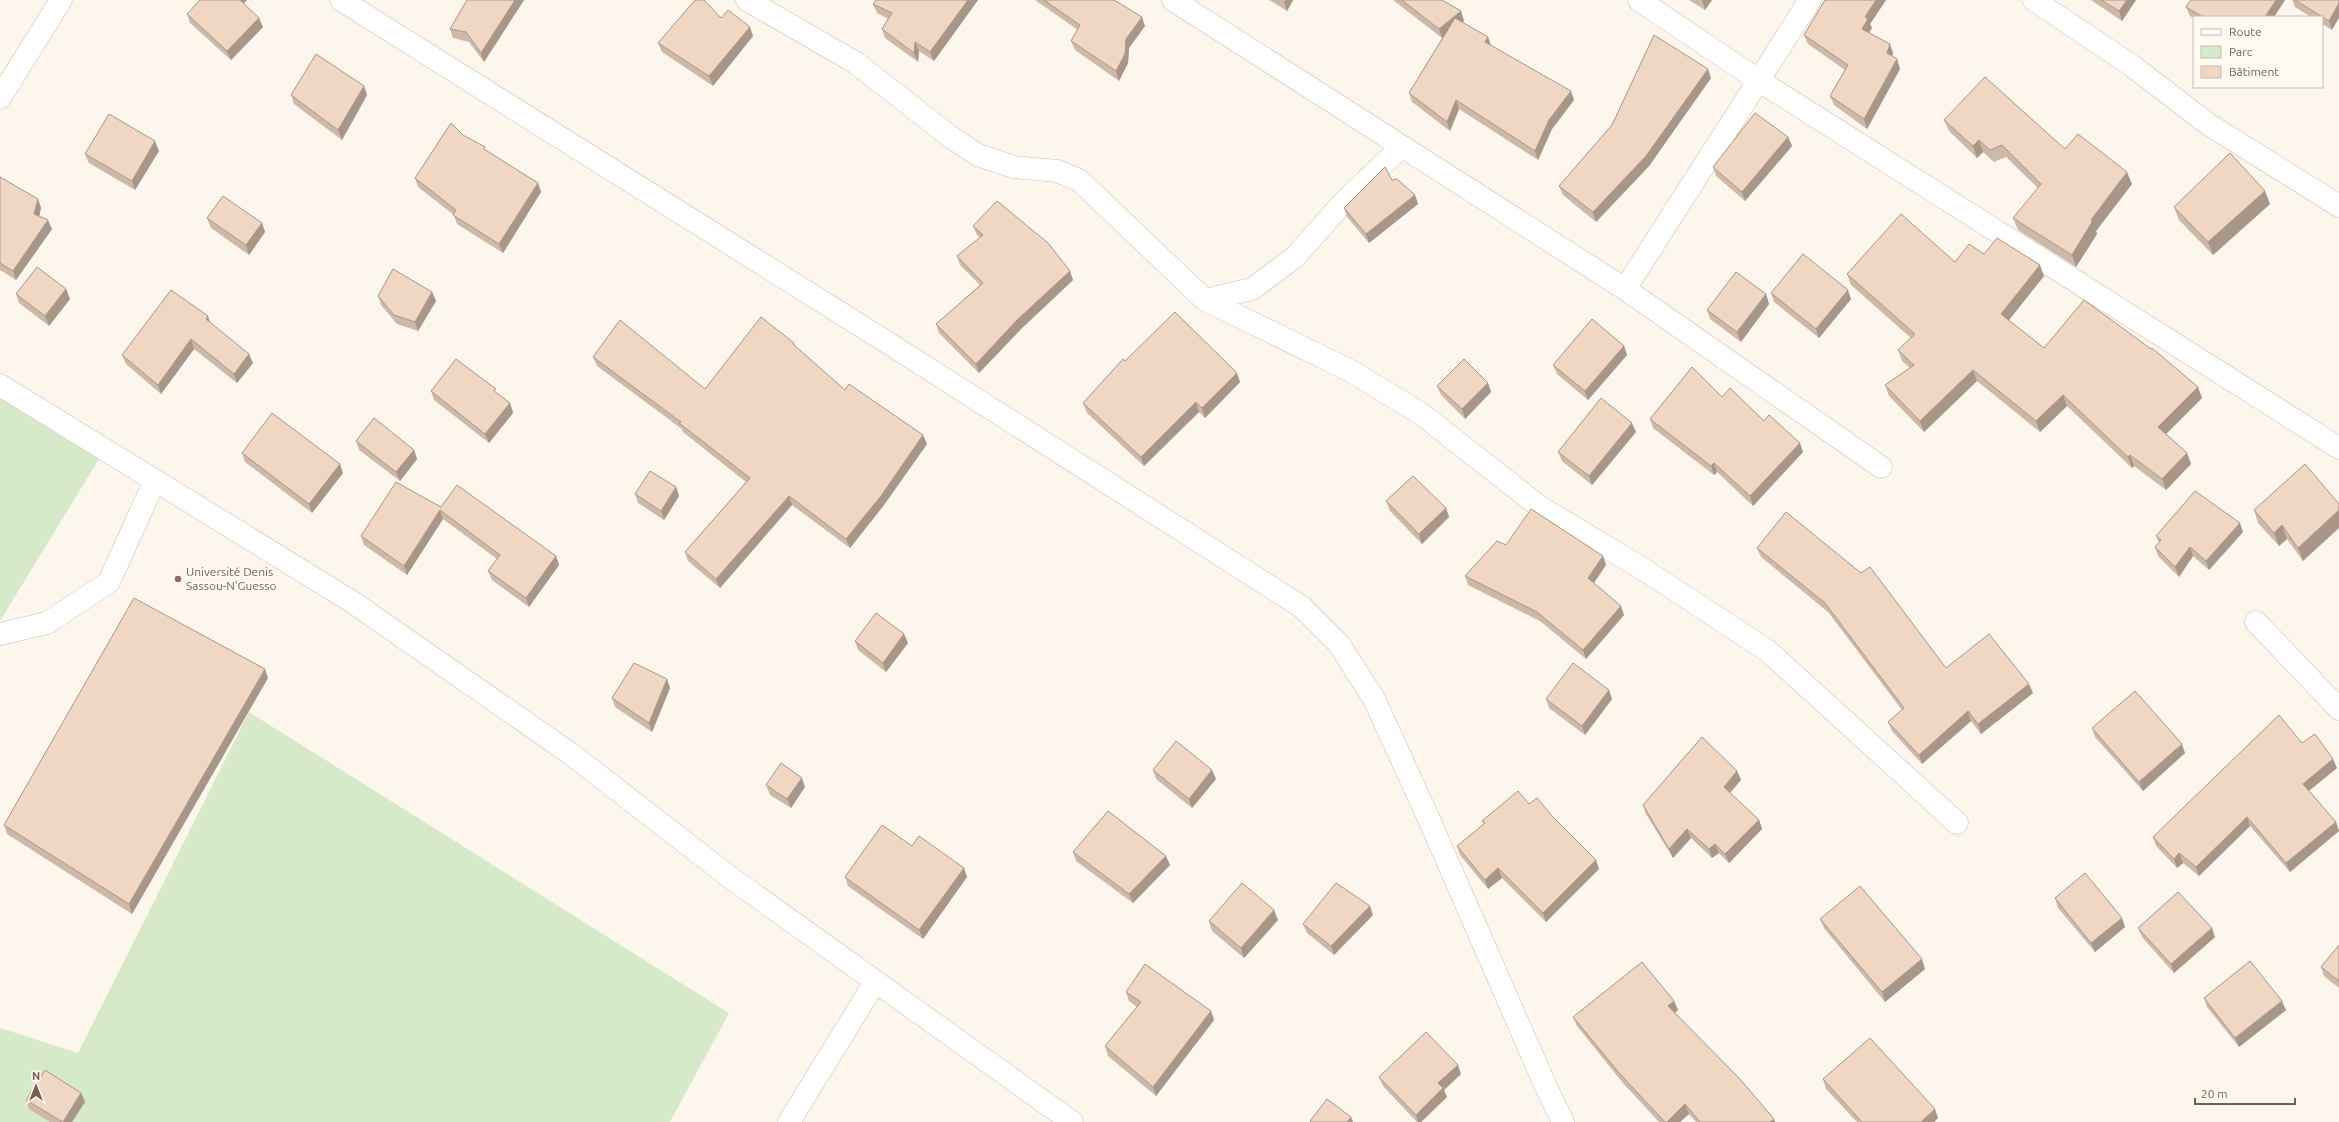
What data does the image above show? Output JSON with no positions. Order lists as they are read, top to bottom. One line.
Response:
{"places":["Université Denis Sassou-N'Guesso"],"legend":["Route","Parc","Bâtiment"],"scale_bar":"20 m","north":"top"}
